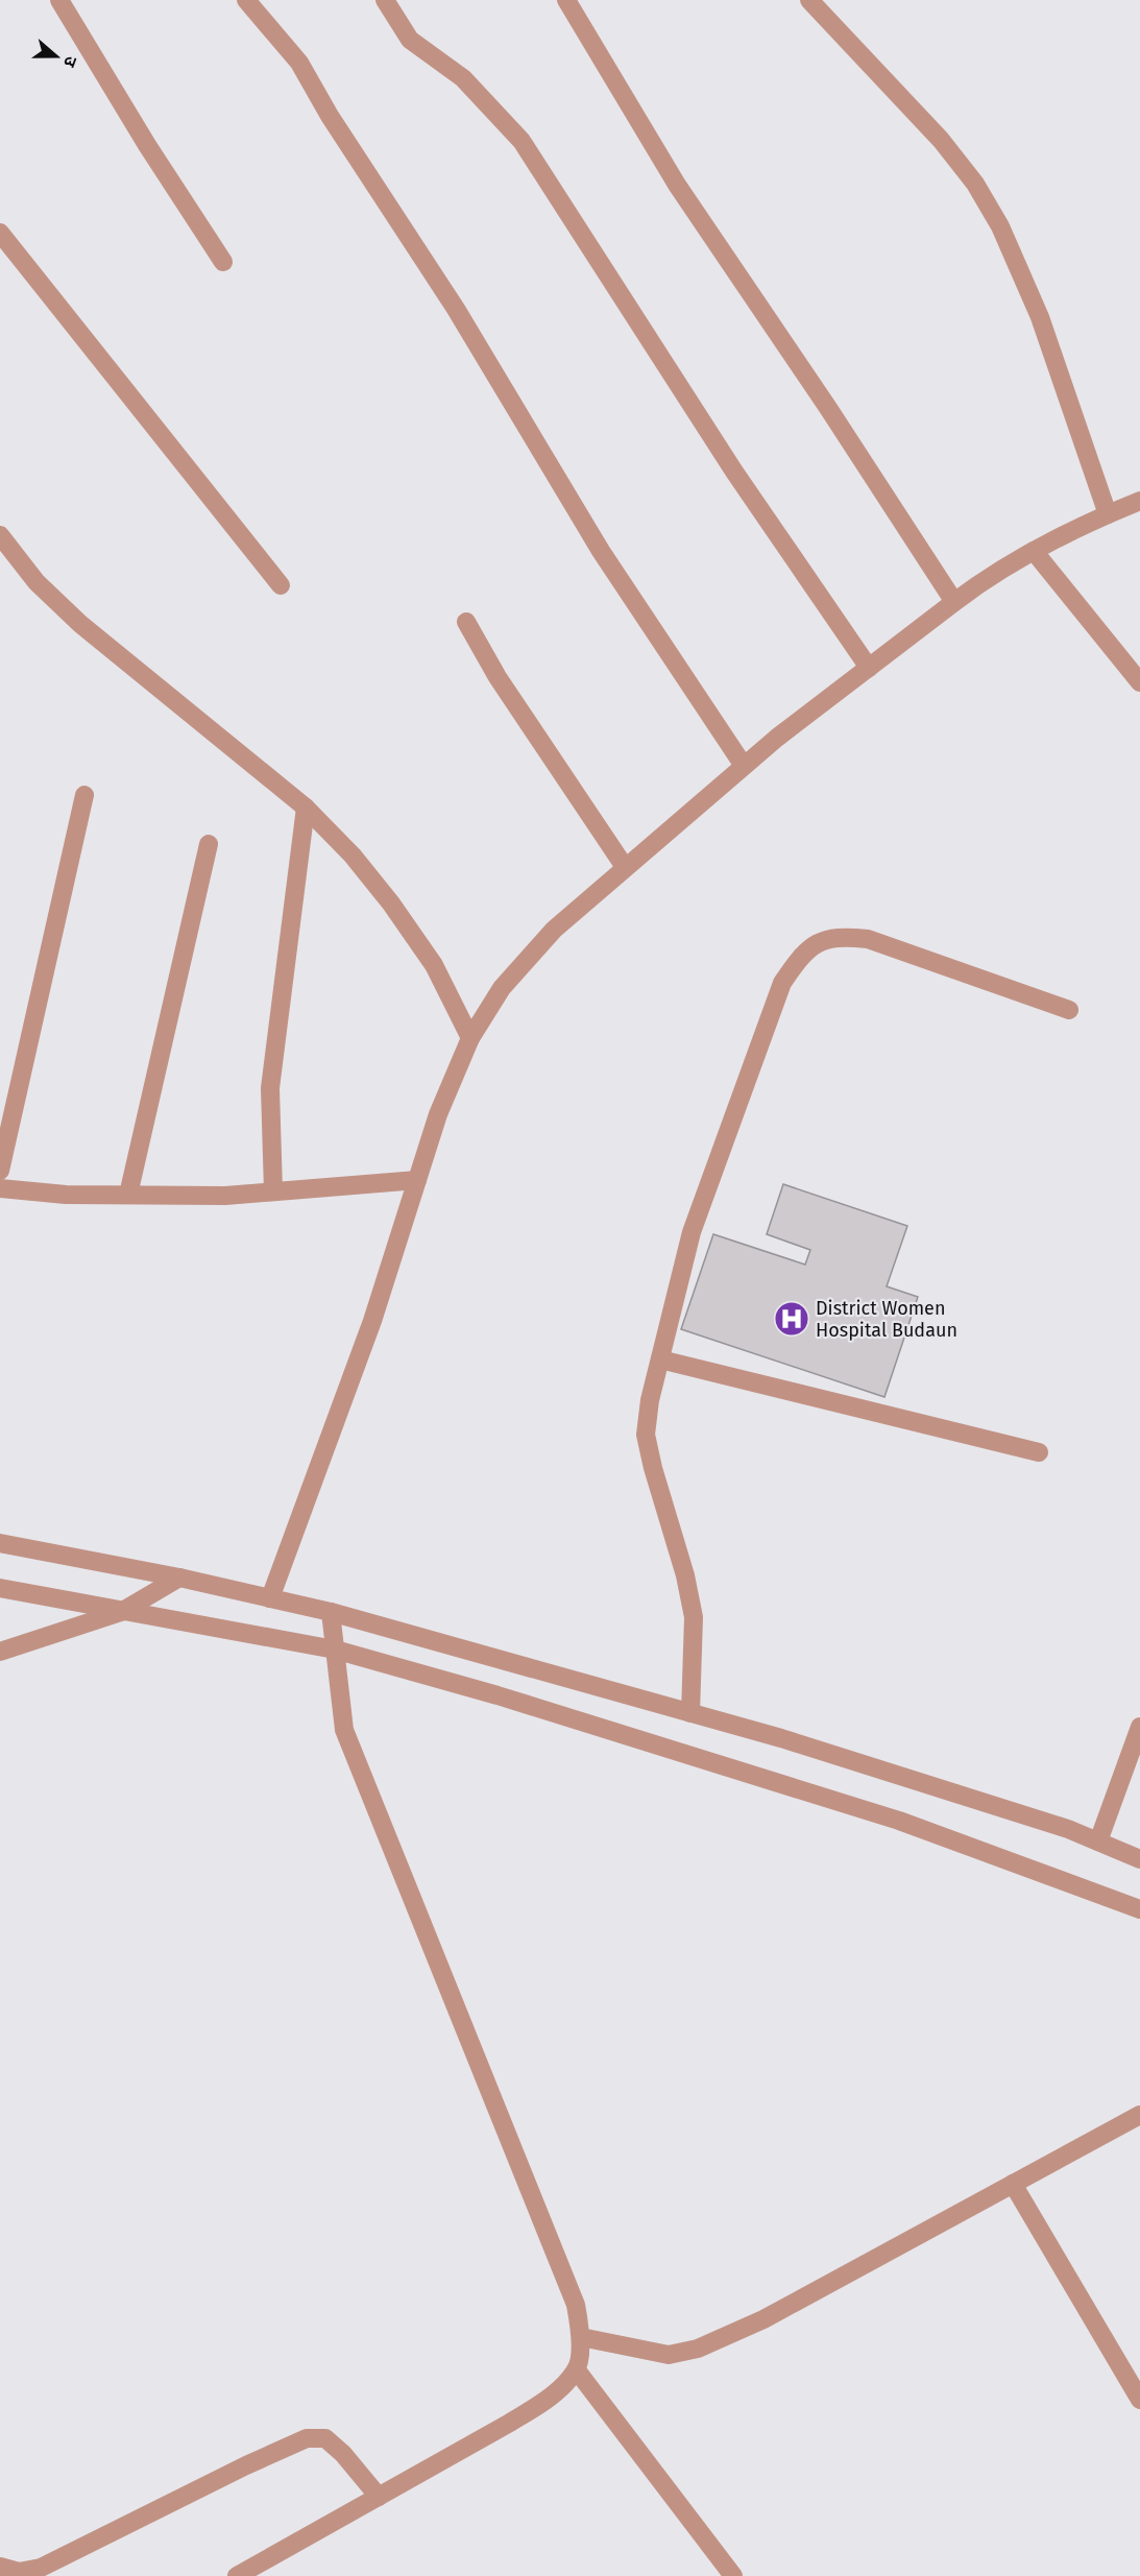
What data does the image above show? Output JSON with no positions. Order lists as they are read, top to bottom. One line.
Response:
{"places":{"hospital":["District Women Hospital Budaun"]},"north":"right"}
